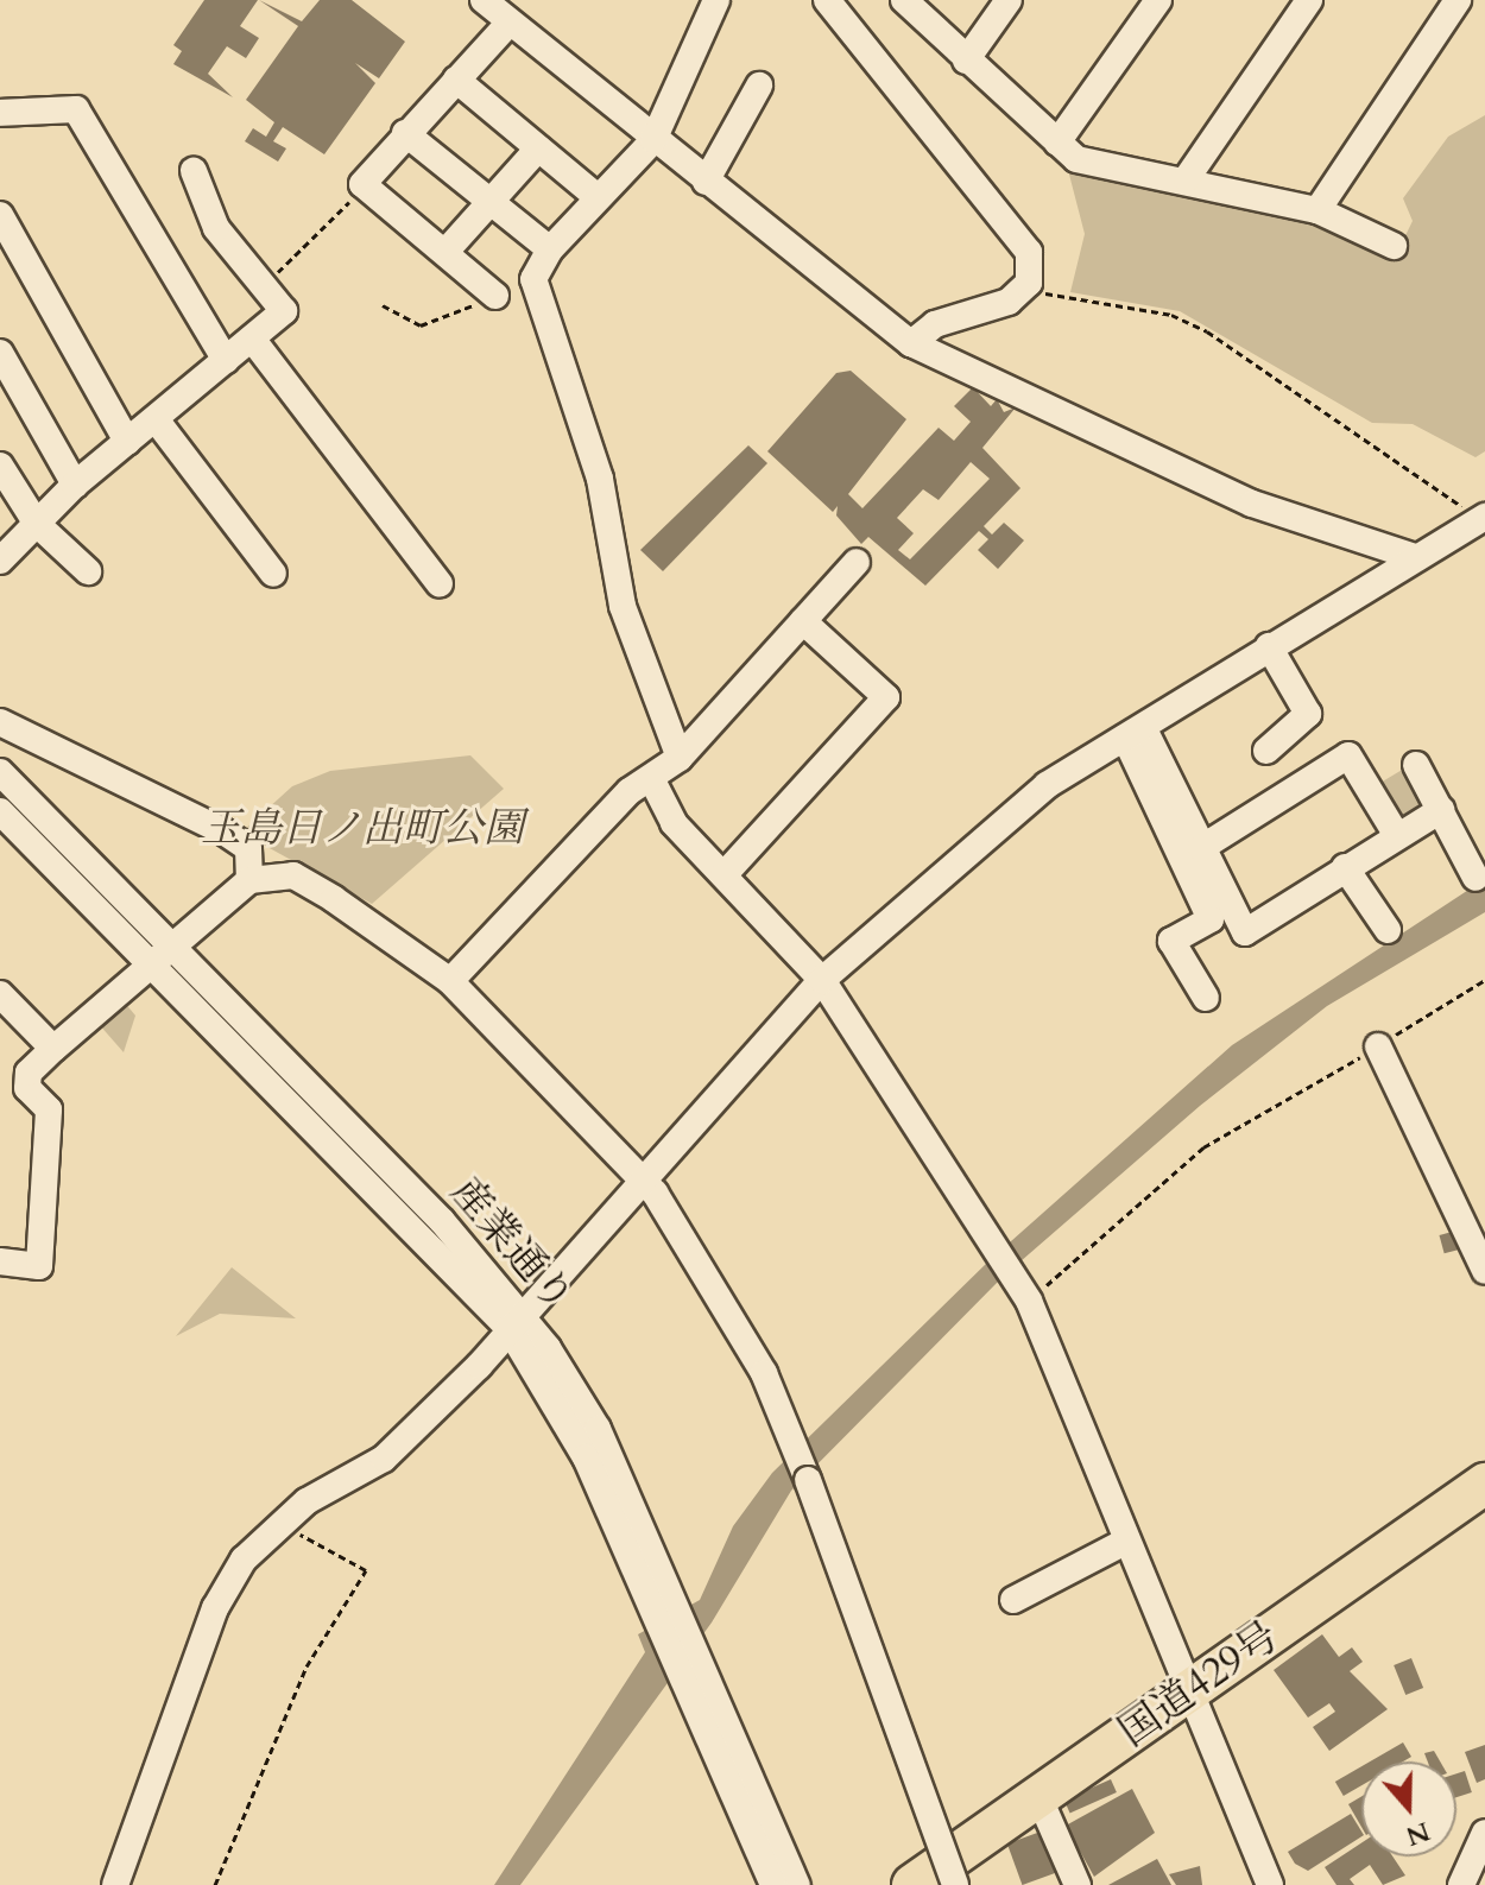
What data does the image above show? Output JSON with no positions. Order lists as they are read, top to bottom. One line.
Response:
{"streets":{"highway":["国道429号"],"street":["産業通り"]},"parks":["玉島日ノ出町公園"],"north":"bottom"}
